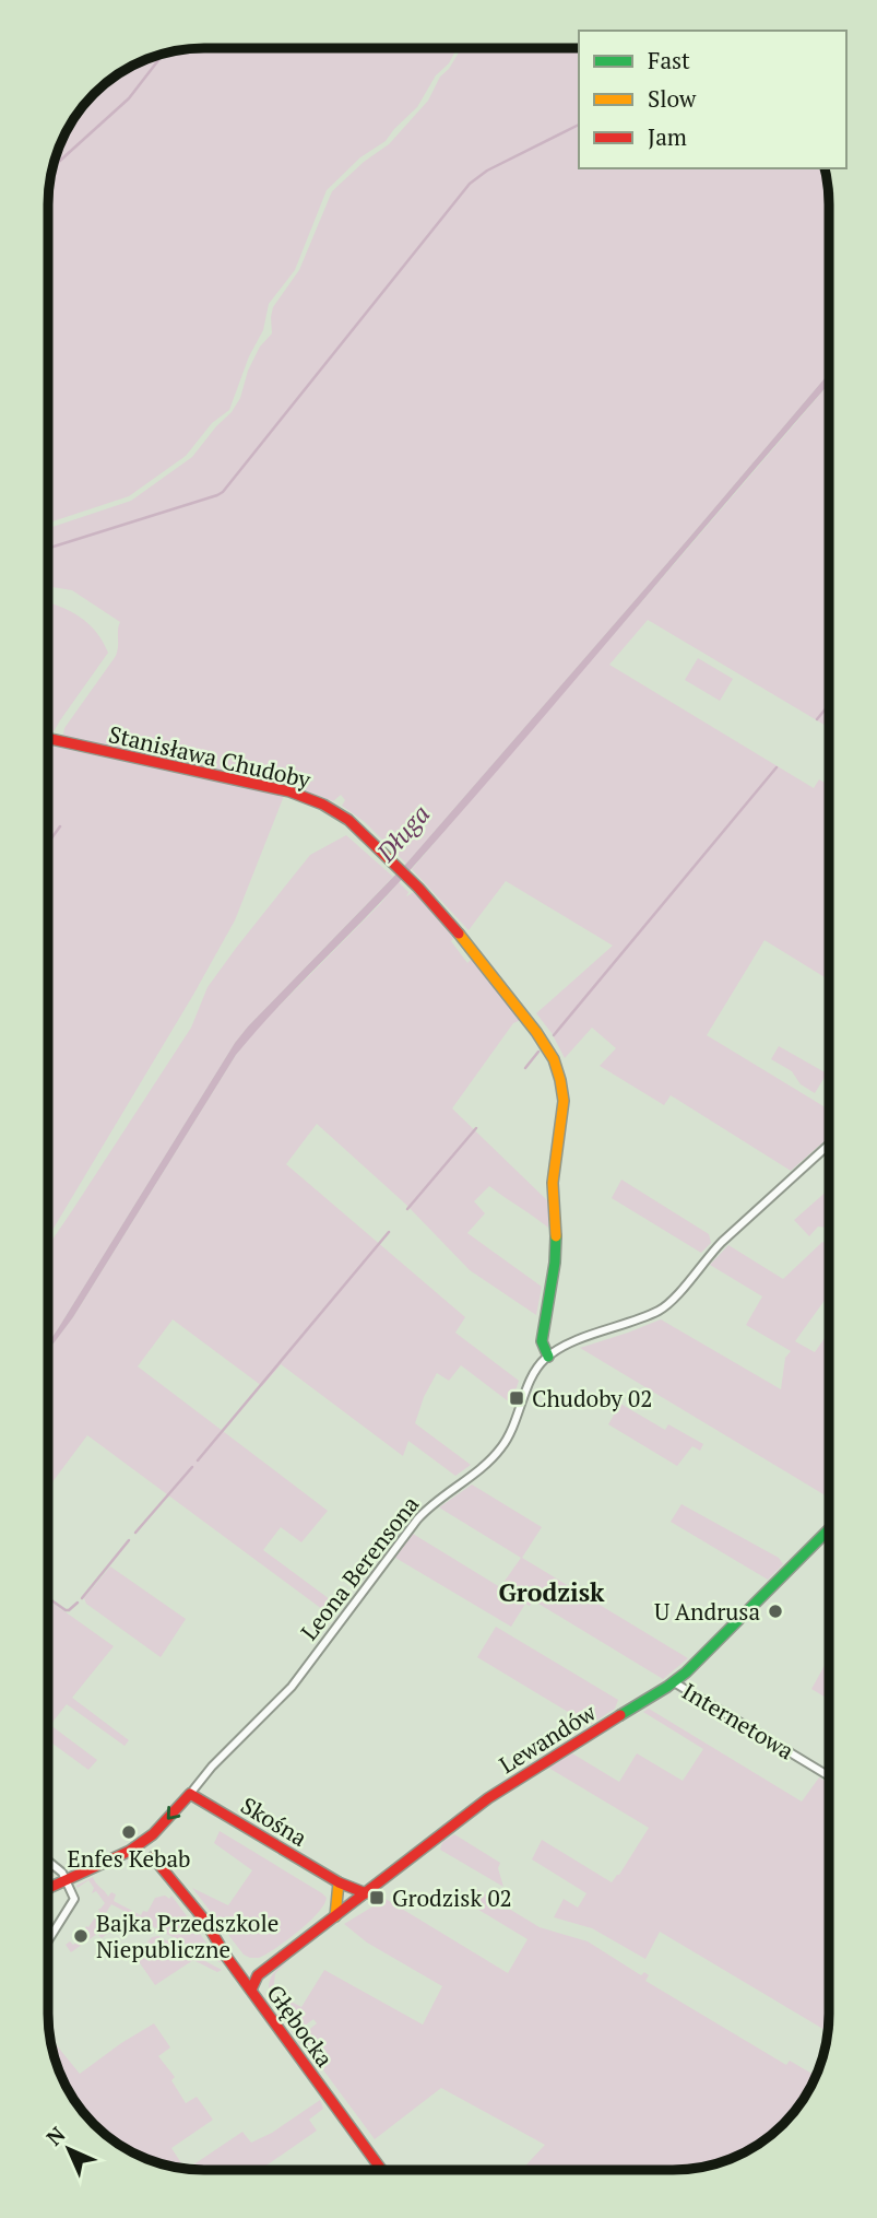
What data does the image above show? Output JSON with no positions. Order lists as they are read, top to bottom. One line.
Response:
{"streets":{"street":["Stanisława Chudoby","Leona Berensona","Internetowa","Lewandów","Skośna","Głębocka"]},"crossings":[["Stanisława Chudoby","Leona Berensona"],["Leona Berensona","Skośna"],["Internetowa","Lewandów"],["Lewandów","Skośna"],["Lewandów","Głębocka"]],"districts":["Grodzisk"],"water":["Długa"],"places":{"transit":["Chudoby 02","Grodzisk 02"],"other":["U Andrusa","Enfes Kebab","Bajka Przedszkole Niepubliczne"]},"legend":["Fast","Slow","Jam"],"north":"top left"}
